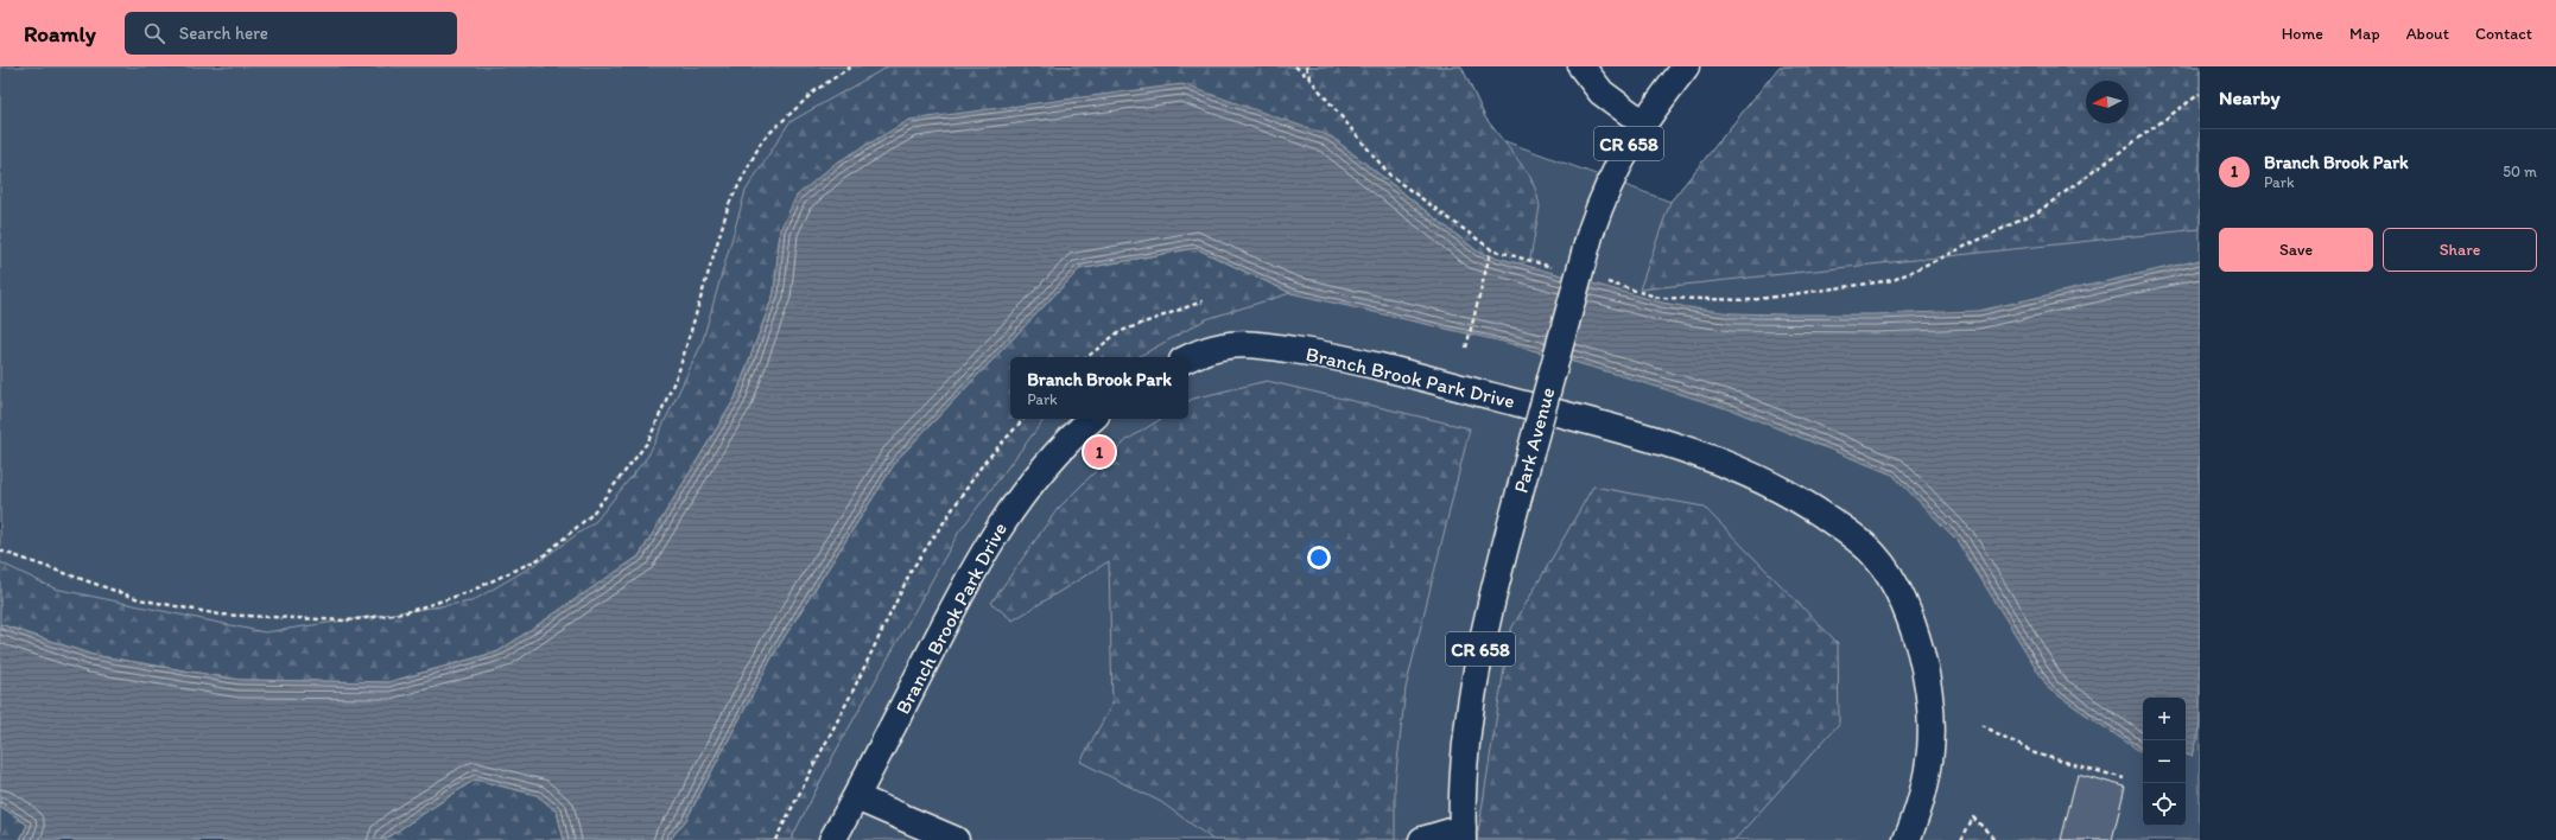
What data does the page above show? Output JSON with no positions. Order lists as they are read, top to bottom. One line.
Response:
{"streets":{"street":["CR 658","Branch Brook Park Drive","Park Avenue"]},"north":"left","page":{"header":"Roamly","search":"Search here","nav":["Home","Map","About","Contact"],"heading":"Nearby","list":[{"mark":"1","name":"Branch Brook Park","note":"Park","value":"50 m"}],"buttons":["Save","Share"],"popup":["Branch Brook Park","Park"],"pins":"1","map_buttons":["+","−"]}}
